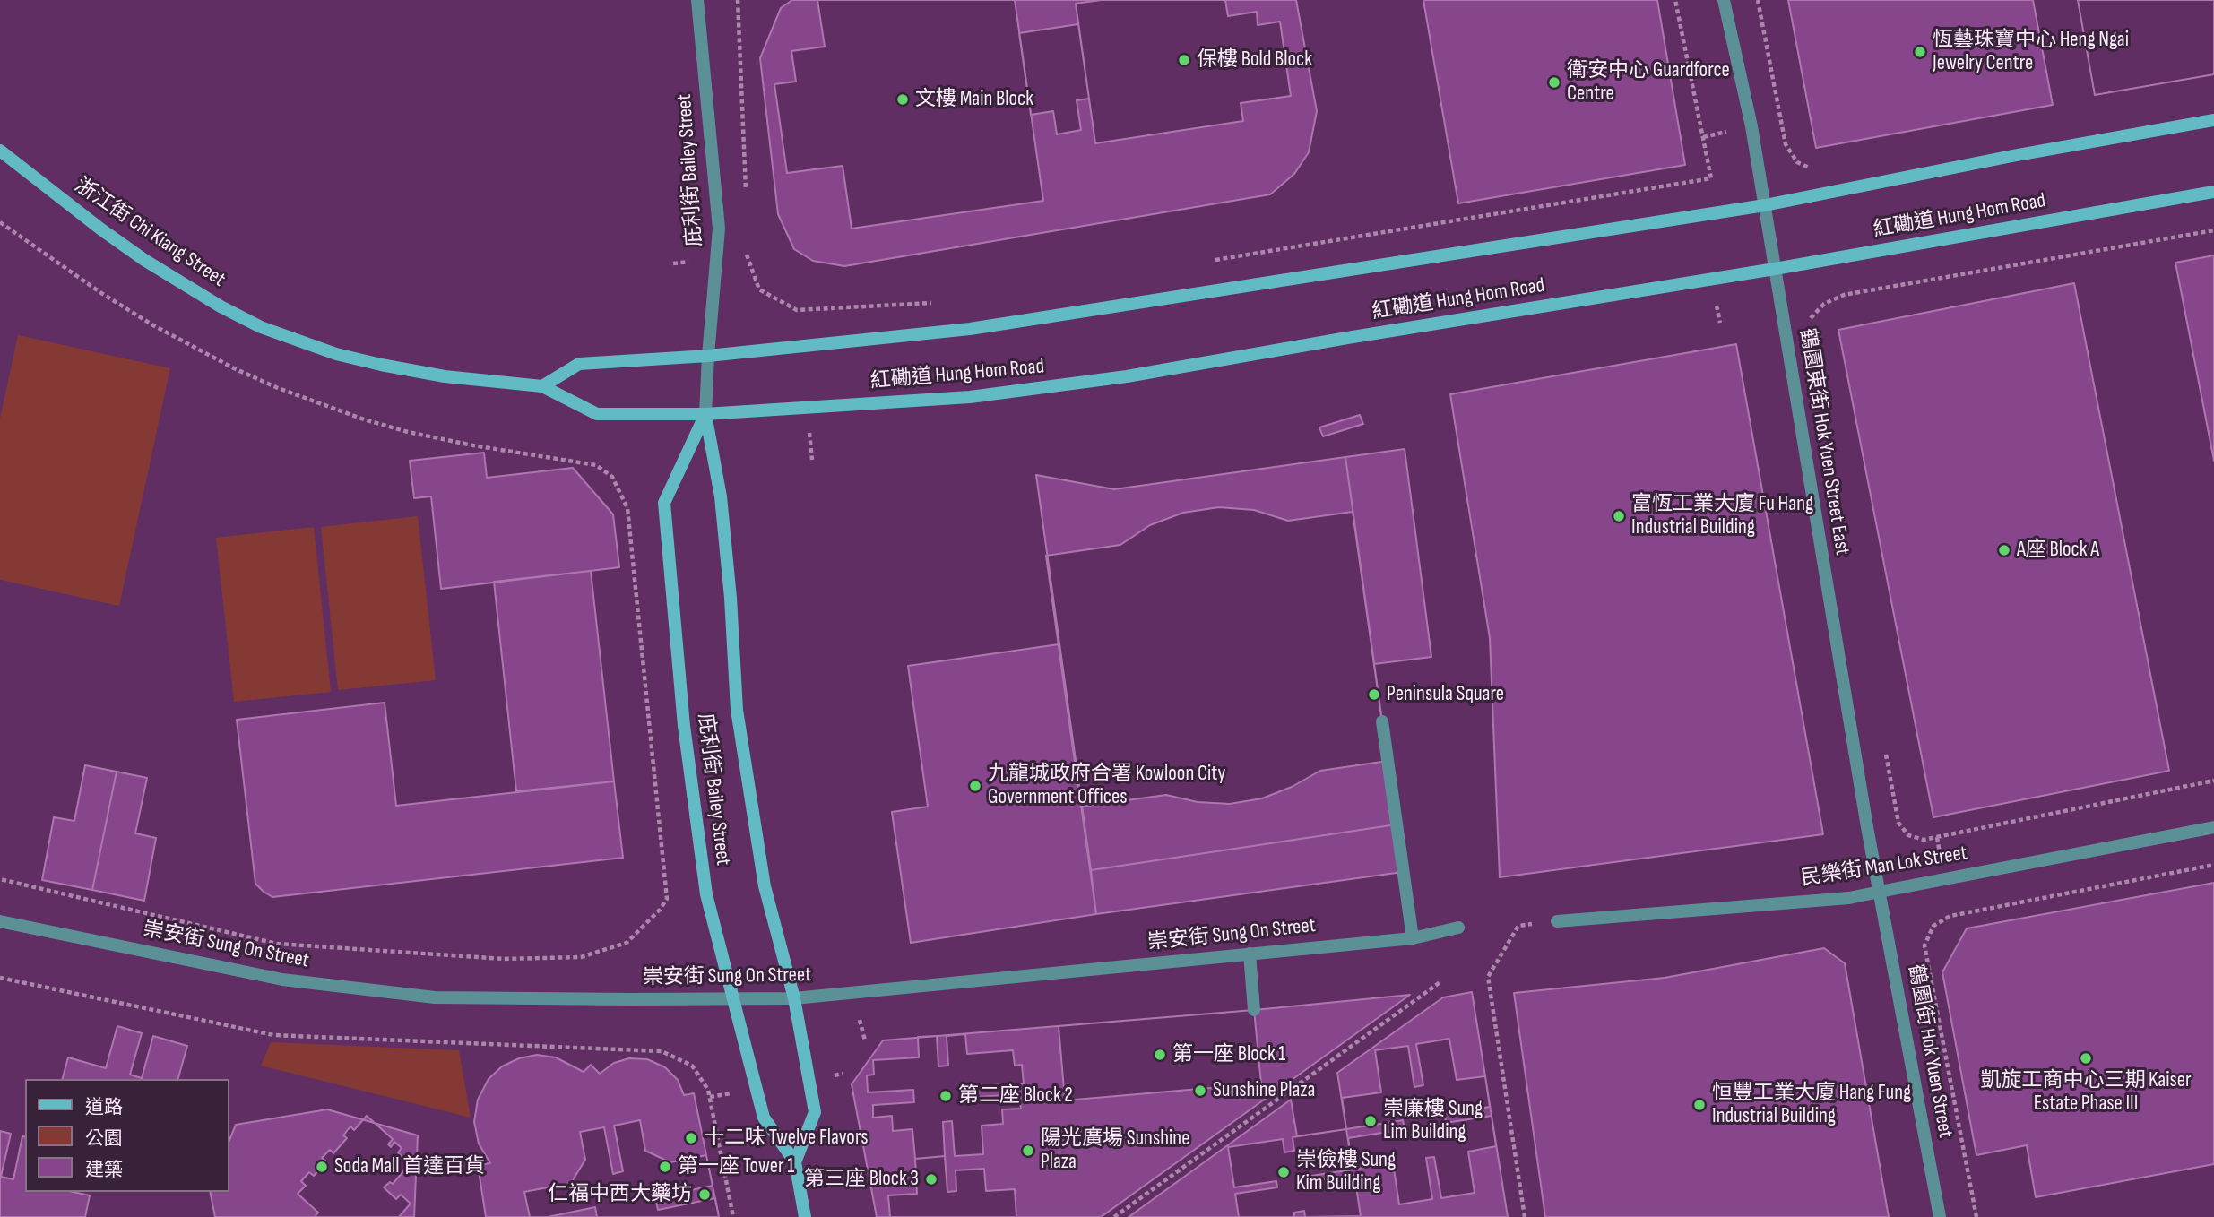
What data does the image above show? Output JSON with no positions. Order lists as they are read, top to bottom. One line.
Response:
{"streets":{"main road":["庇利街 Bailey Street","紅磡道 Hung Hom Road","浙江街 Chi Kiang Street"],"street":["鶴園東街 Hok Yuen Street East","民樂街 Man Lok Street","崇安街 Sung On Street","鶴園街 Hok Yuen Street"]},"crossings":[["庇利街 Bailey Street","紅磡道 Hung Hom Road"],["庇利街 Bailey Street","浙江街 Chi Kiang Street"],["庇利街 Bailey Street","崇安街 Sung On Street"],["紅磡道 Hung Hom Road","浙江街 Chi Kiang Street"],["紅磡道 Hung Hom Road","鶴園東街 Hok Yuen Street East"],["鶴園東街 Hok Yuen Street East","民樂街 Man Lok Street"],["鶴園東街 Hok Yuen Street East","鶴園街 Hok Yuen Street"],["民樂街 Man Lok Street","鶴園街 Hok Yuen Street"]],"places":["恆藝珠寶中心 Heng Ngai Jewelry Centre","保樓 Bold Block","衛安中心 Guardforce Centre","文樓 Main Block","富恆工業大廈 Fu Hang Industrial Building","A座 Block A","Peninsula Square","九龍城政府合署 Kowloon City Government Offices","第一座 Block 1","凱旋工商中心三期 Kaiser Estate Phase III","Sunshine Plaza","第二座 Block 2","恒豐工業大廈 Hang Fung Industrial Building","崇廉樓 Sung Lim Building","十二味 Twelve Flavors","陽光廣場 Sunshine Plaza","Soda Mall 首達百貨","第一座 Tower 1","崇儉樓 Sung Kim Building","第三座 Block 3","仁福中西大藥坊"],"legend":["道路","公園","建築"]}
